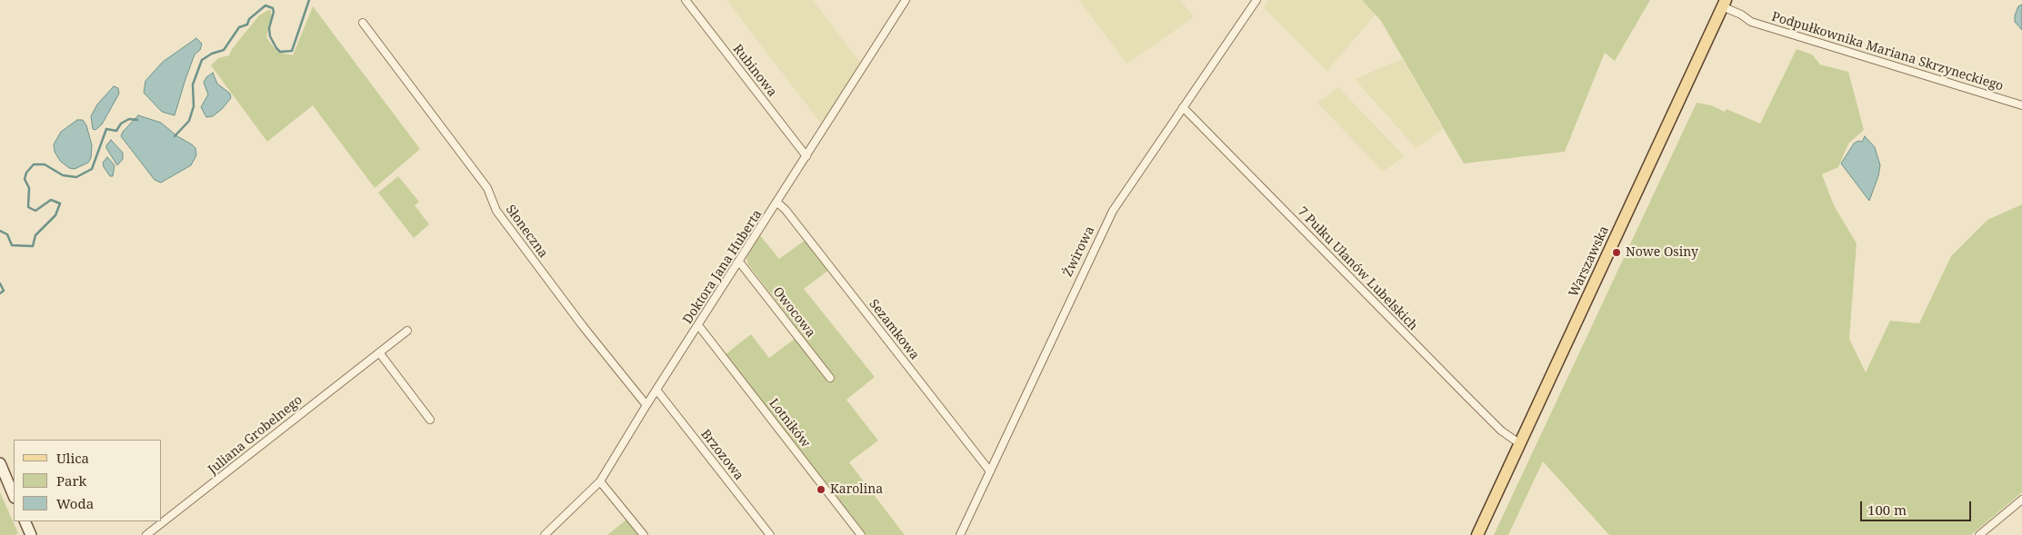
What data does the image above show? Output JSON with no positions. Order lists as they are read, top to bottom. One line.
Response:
{"streets":{"main road":["Warszawska"],"street":["Podpułkownika Mariana Skrzyneckiego","Rubinowa","Słoneczna","Żwirowa","Doktora Jana Huberta","7 Pułku Ułanów Lubelskich","Owocowa","Sezamkowa","Lotników","Juliana Grobelnego","Brzozowa"]},"crossings":[["Podpułkownika Mariana Skrzyneckiego","Warszawska"],["Rubinowa","Doktora Jana Huberta"],["Słoneczna","Doktora Jana Huberta"],["Żwirowa","7 Pułku Ułanów Lubelskich"],["Żwirowa","Sezamkowa"],["Warszawska","7 Pułku Ułanów Lubelskich"],["Doktora Jana Huberta","Owocowa"],["Doktora Jana Huberta","Sezamkowa"],["Doktora Jana Huberta","Lotników"],["Doktora Jana Huberta","Brzozowa"]],"places":["Nowe Osiny","Karolina"],"legend":["Ulica","Park","Woda"],"scale_bar":"100 m"}
